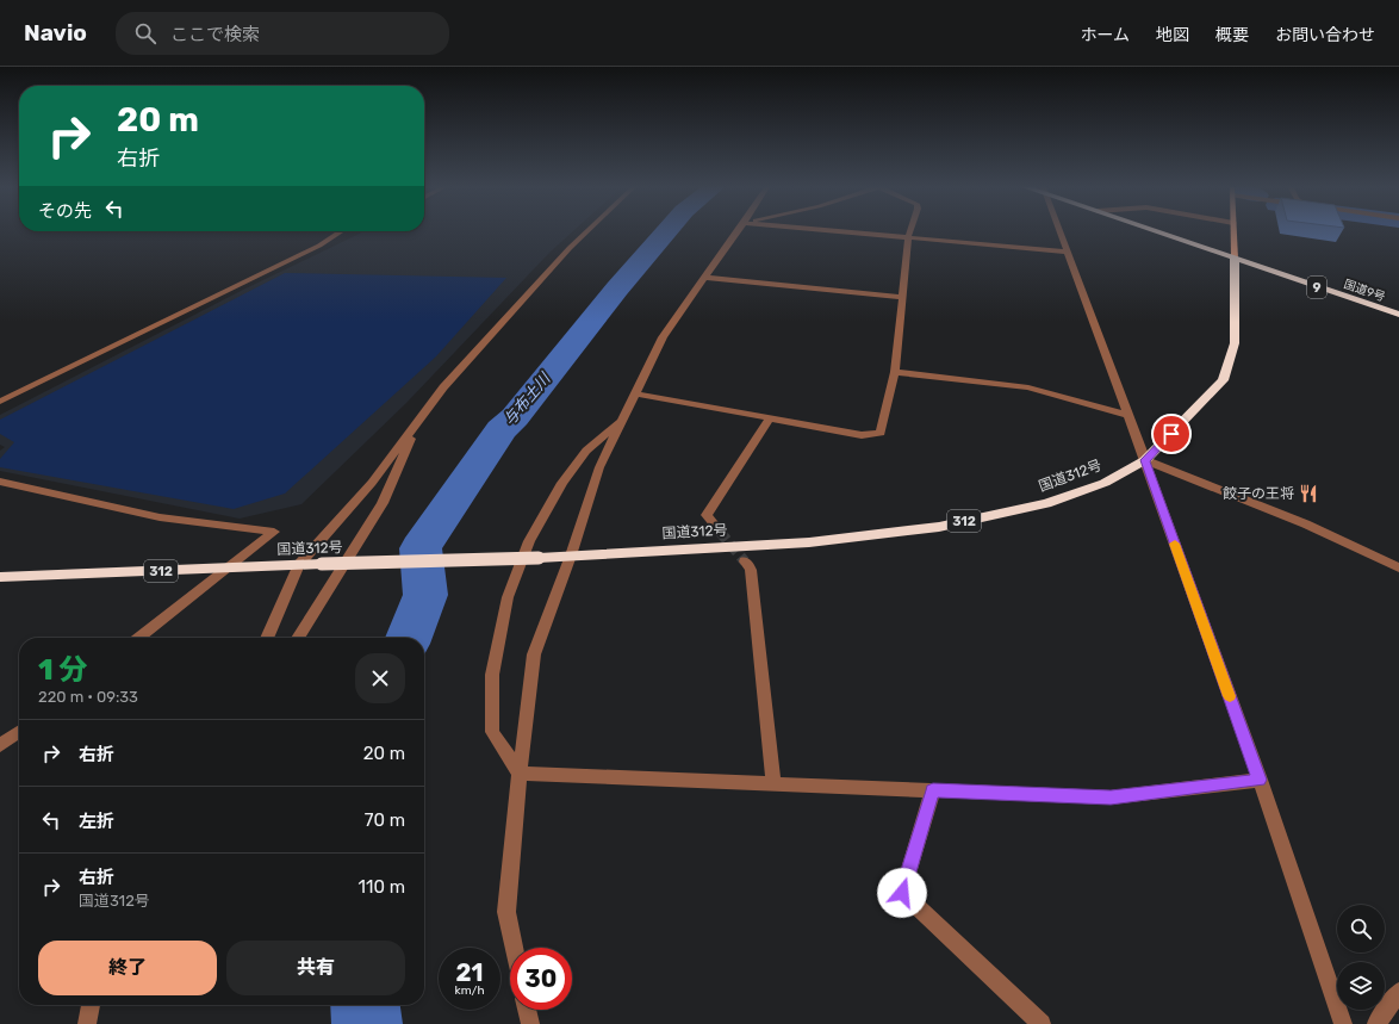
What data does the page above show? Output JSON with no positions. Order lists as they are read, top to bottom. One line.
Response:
{"streets":{"highway":["9","国道9号","国道312号","312"]},"crossings":[["国道9号","国道312号"]],"water":["与布土川"],"places":{"restaurant":["餃子の王将"]},"page":{"header":"Navio","search":"ここで検索","nav":["ホーム","地図","概要","お問い合わせ"],"turn":["20 m","右折"],"then":"その先","heading":["1 分","220 m · 09:33"],"list":[{"name":"右折","value":"20 m"},{"name":"左折","value":"70 m"},{"name":"右折","note":"国道312号","value":"110 m"}],"buttons":["終了","共有"],"speed":"21 km/h","limit":"30"}}
